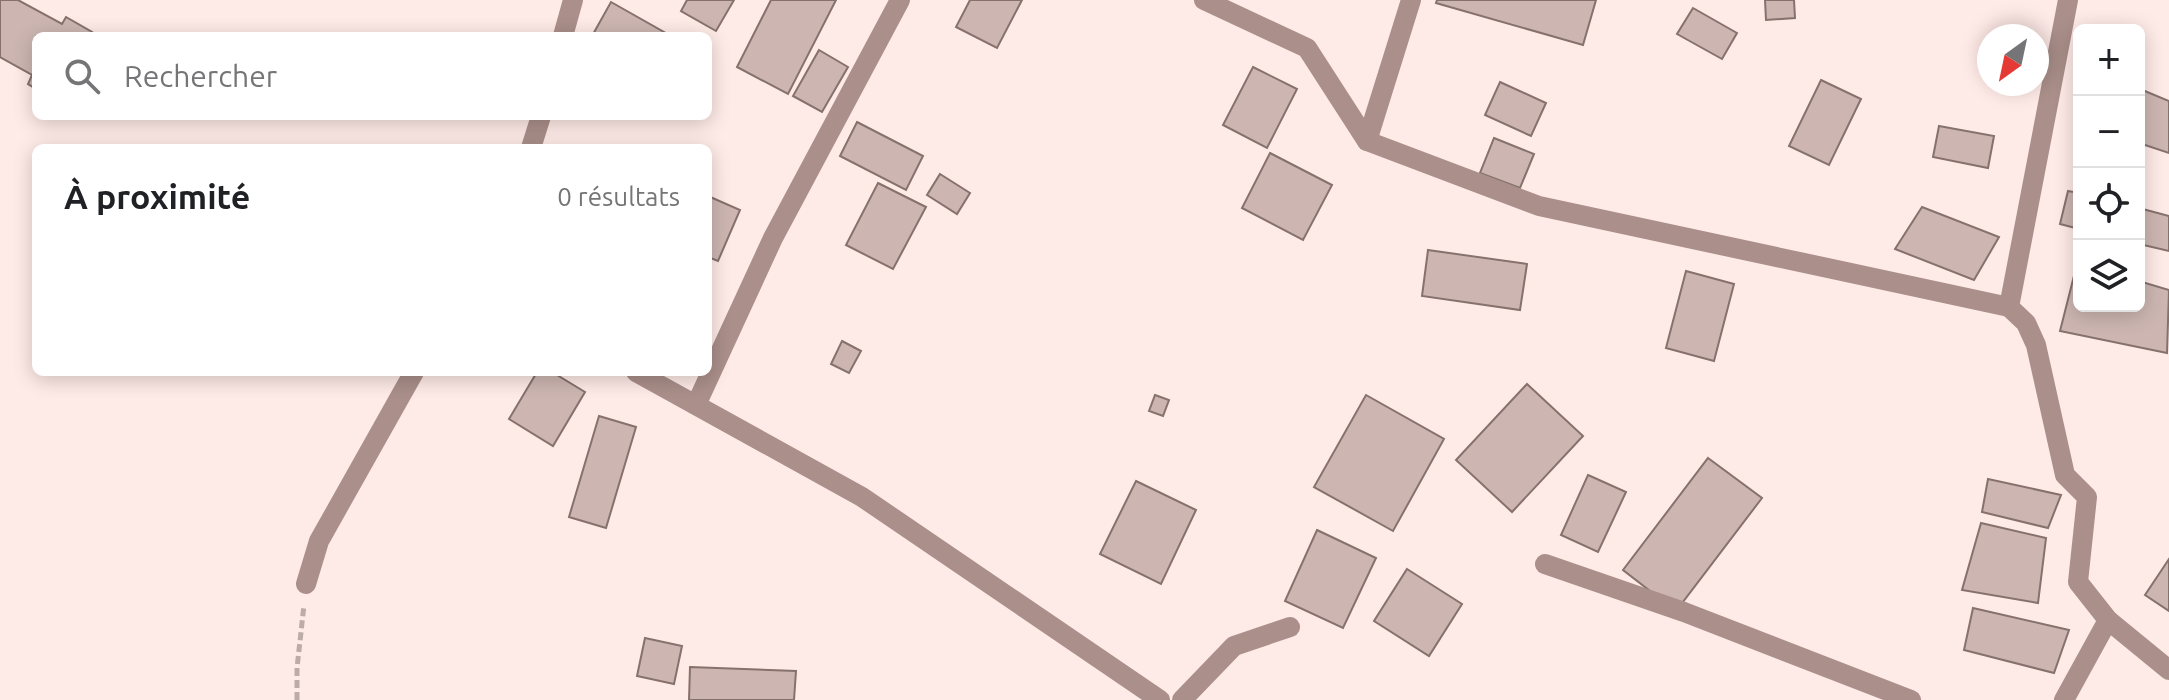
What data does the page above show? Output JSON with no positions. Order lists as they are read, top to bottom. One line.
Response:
{"north":"bottom left","page":{"map_buttons":["+","−"],"search":"Rechercher","heading":["À proximité","0 résultats"]}}
